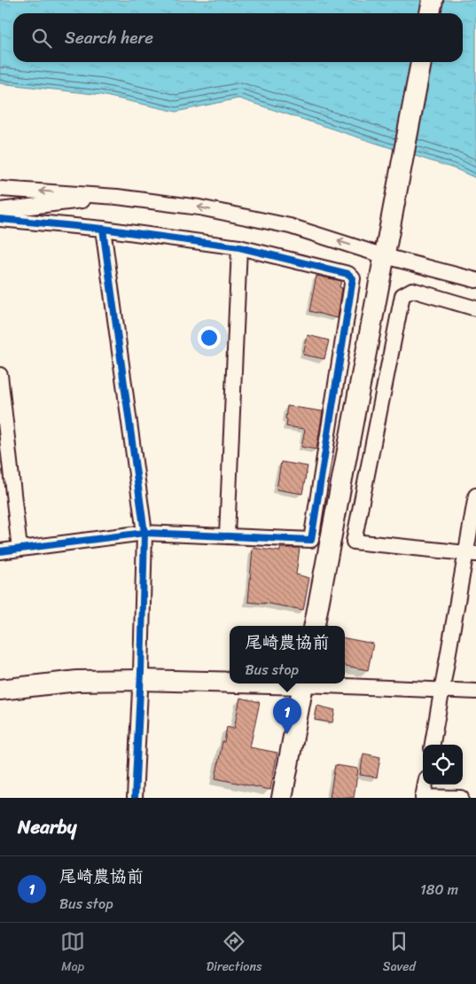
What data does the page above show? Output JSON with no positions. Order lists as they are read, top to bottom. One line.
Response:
{"page":{"search":"Search here","popup":["尾崎農協前","Bus stop"],"pins":"1","heading":"Nearby","list":[{"mark":"1","name":"尾崎農協前","note":"Bus stop","value":"180 m"}],"nav":["Map","Directions","Saved"]}}
